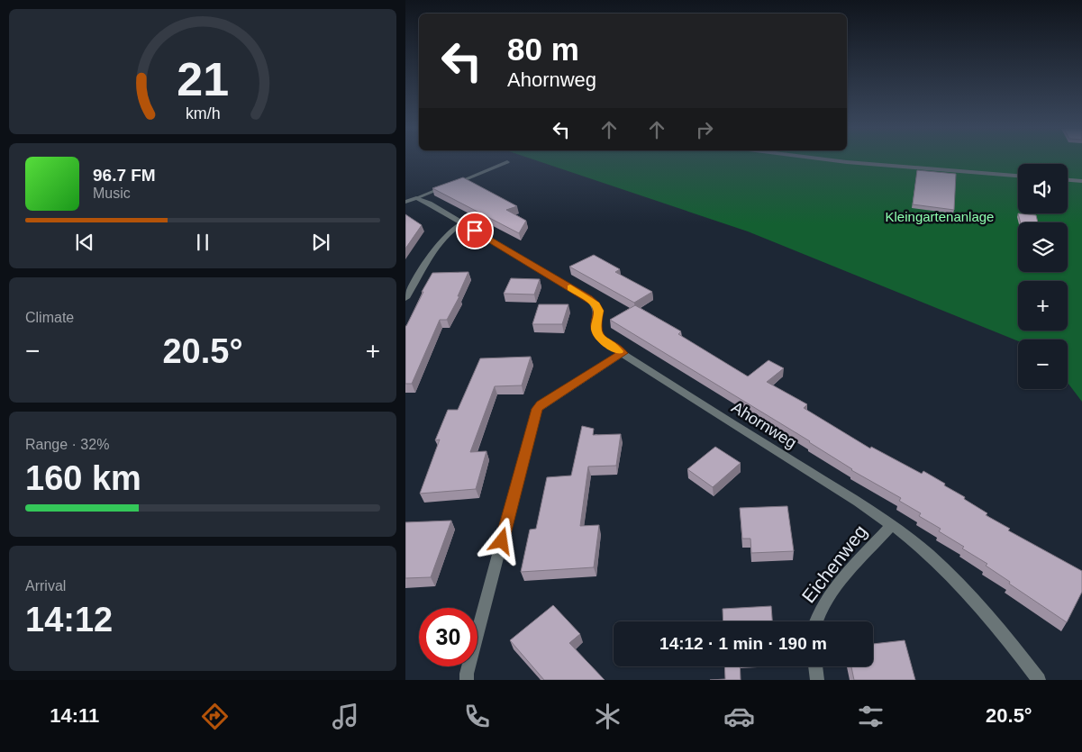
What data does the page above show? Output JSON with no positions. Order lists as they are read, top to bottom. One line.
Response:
{"streets":{"street":["Ahornweg","Eichenweg"]},"crossings":[["Ahornweg","Eichenweg"]],"parks":["Kleingartenanlage"],"page":{"turn":["80 m","Ahornweg"],"song":["96.7 FM","Music"],"map_buttons":["+","−"],"tile":["Climate",["Range · 32%","160 km"],["Arrival","14:12"]],"heat":["−","20.5°","+"],"limit":"30","trip":"14:12 · 1 min · 190 m","tabs":["14:11","20.5°"],"gauge":["21","km/h"]}}
